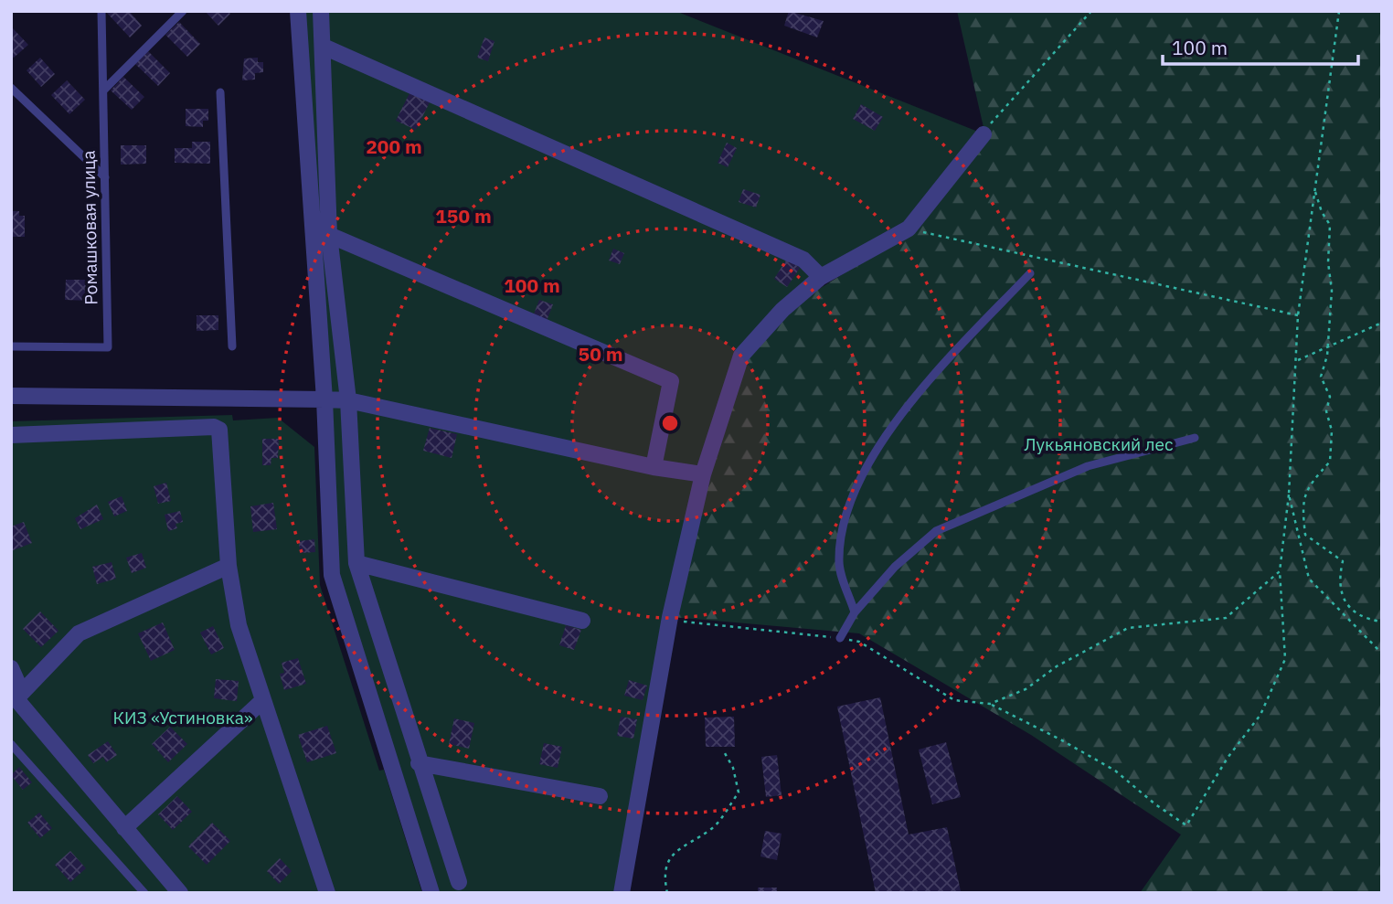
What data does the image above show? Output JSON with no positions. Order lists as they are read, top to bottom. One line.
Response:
{"streets":{"lane":["Ромашковая улица"]},"parks":["Лукьяновский лес","КИЗ «Устиновка»"],"scale_bar":"100 m","rings":["200 m","150 m","100 m","50 m"]}
